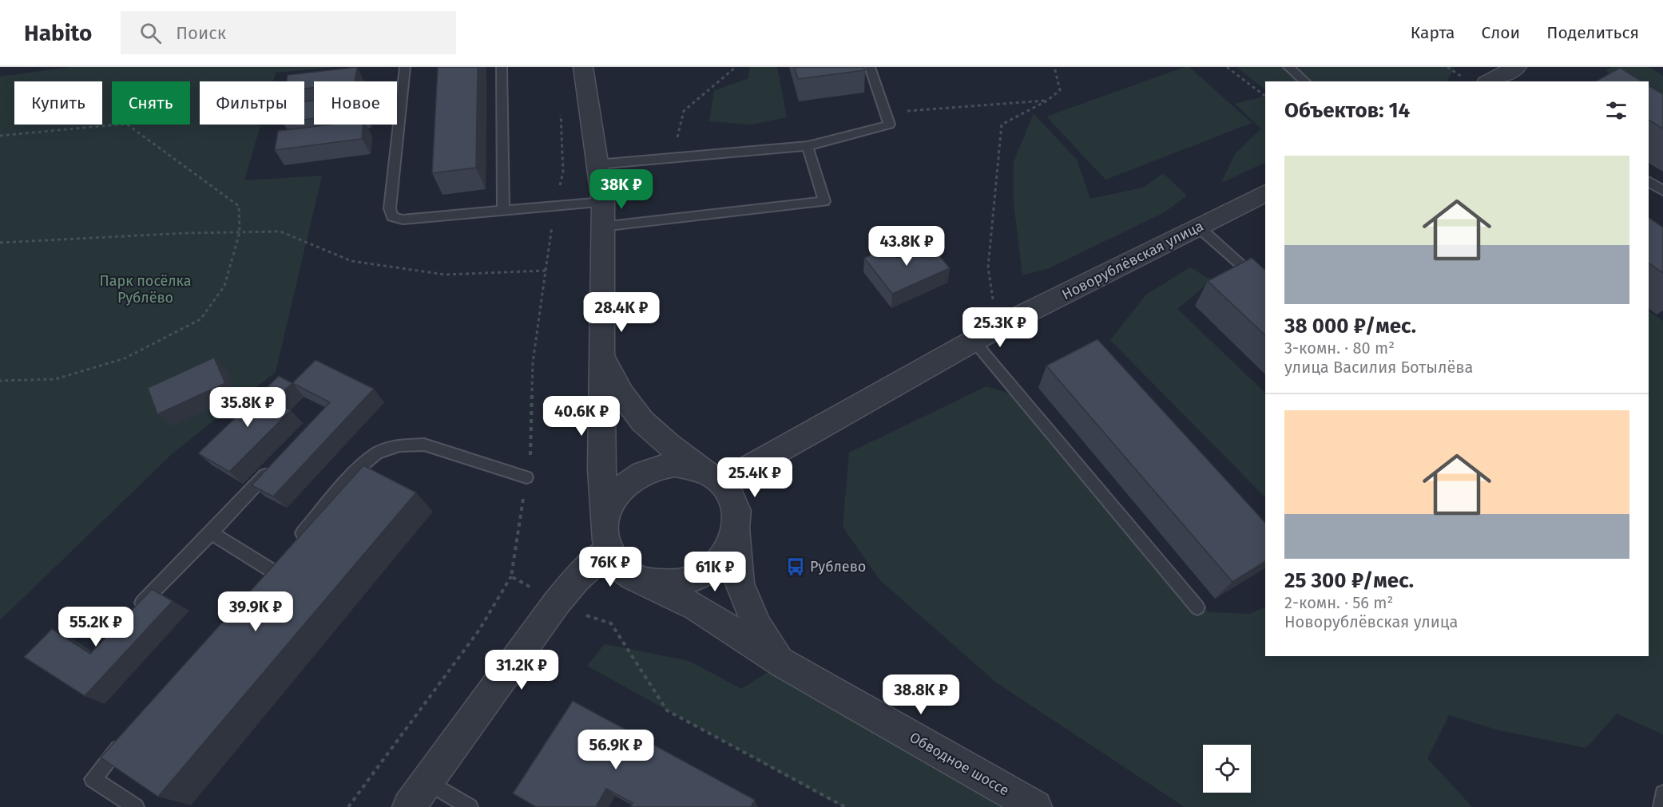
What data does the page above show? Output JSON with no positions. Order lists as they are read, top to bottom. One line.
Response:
{"streets":{"street":["Новорублёвская улица","Обводное шоссе"]},"crossings":[["Новорублёвская улица","Обводное шоссе"]],"parks":["Парк посёлка Рублёво"],"places":{"bus stop":["Рублево"]},"page":{"header":"Habito","search":"Поиск","nav":["Карта","Слои","Поделиться"],"chip":["Купить","Снять","Фильтры","Новое"],"heading":"Объектов: 14","list":[{"name":"38 000 ₽/мес.","note":"3-комн. · 80 m² · улица Василия Ботылёва"},{"name":"25 300 ₽/мес.","note":"2-комн. · 56 m² · Новорублёвская улица"}],"price":["38K ₽","43.8K ₽","28.4K ₽","25.3K ₽","35.8K ₽","40.6K ₽","25.4K ₽","76K ₽","61K ₽","39.9K ₽","55.2K ₽","31.2K ₽","38.8K ₽","56.9K ₽"]}}
